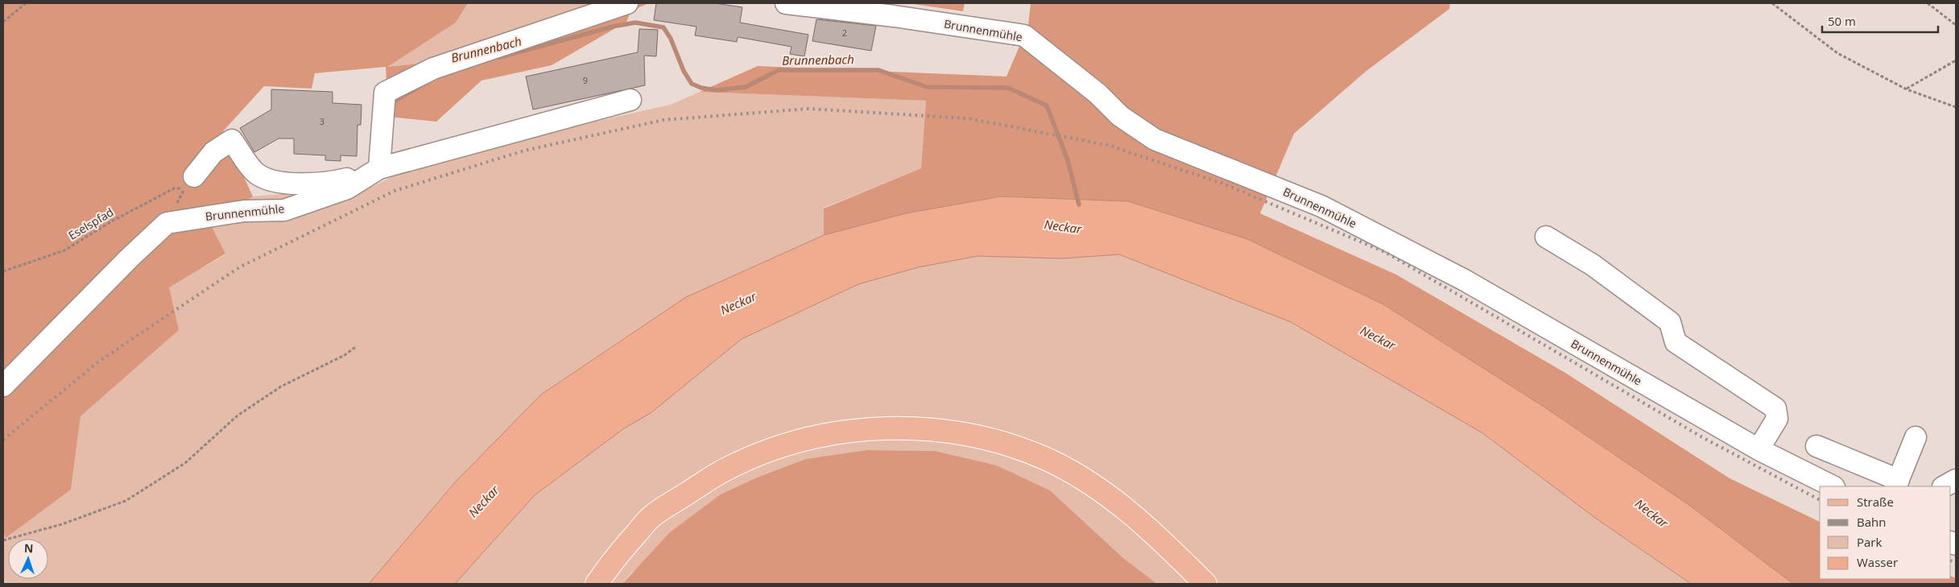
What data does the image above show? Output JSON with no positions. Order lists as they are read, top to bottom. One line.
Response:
{"streets":{"street":["Brunnenmühle"],"path":["Eselspfad"]},"water":["Brunnenbach","Neckar"],"house_numbers":["2","9","3"],"legend":["Straße","Bahn","Park","Wasser"],"scale_bar":"50 m","north":"top"}
